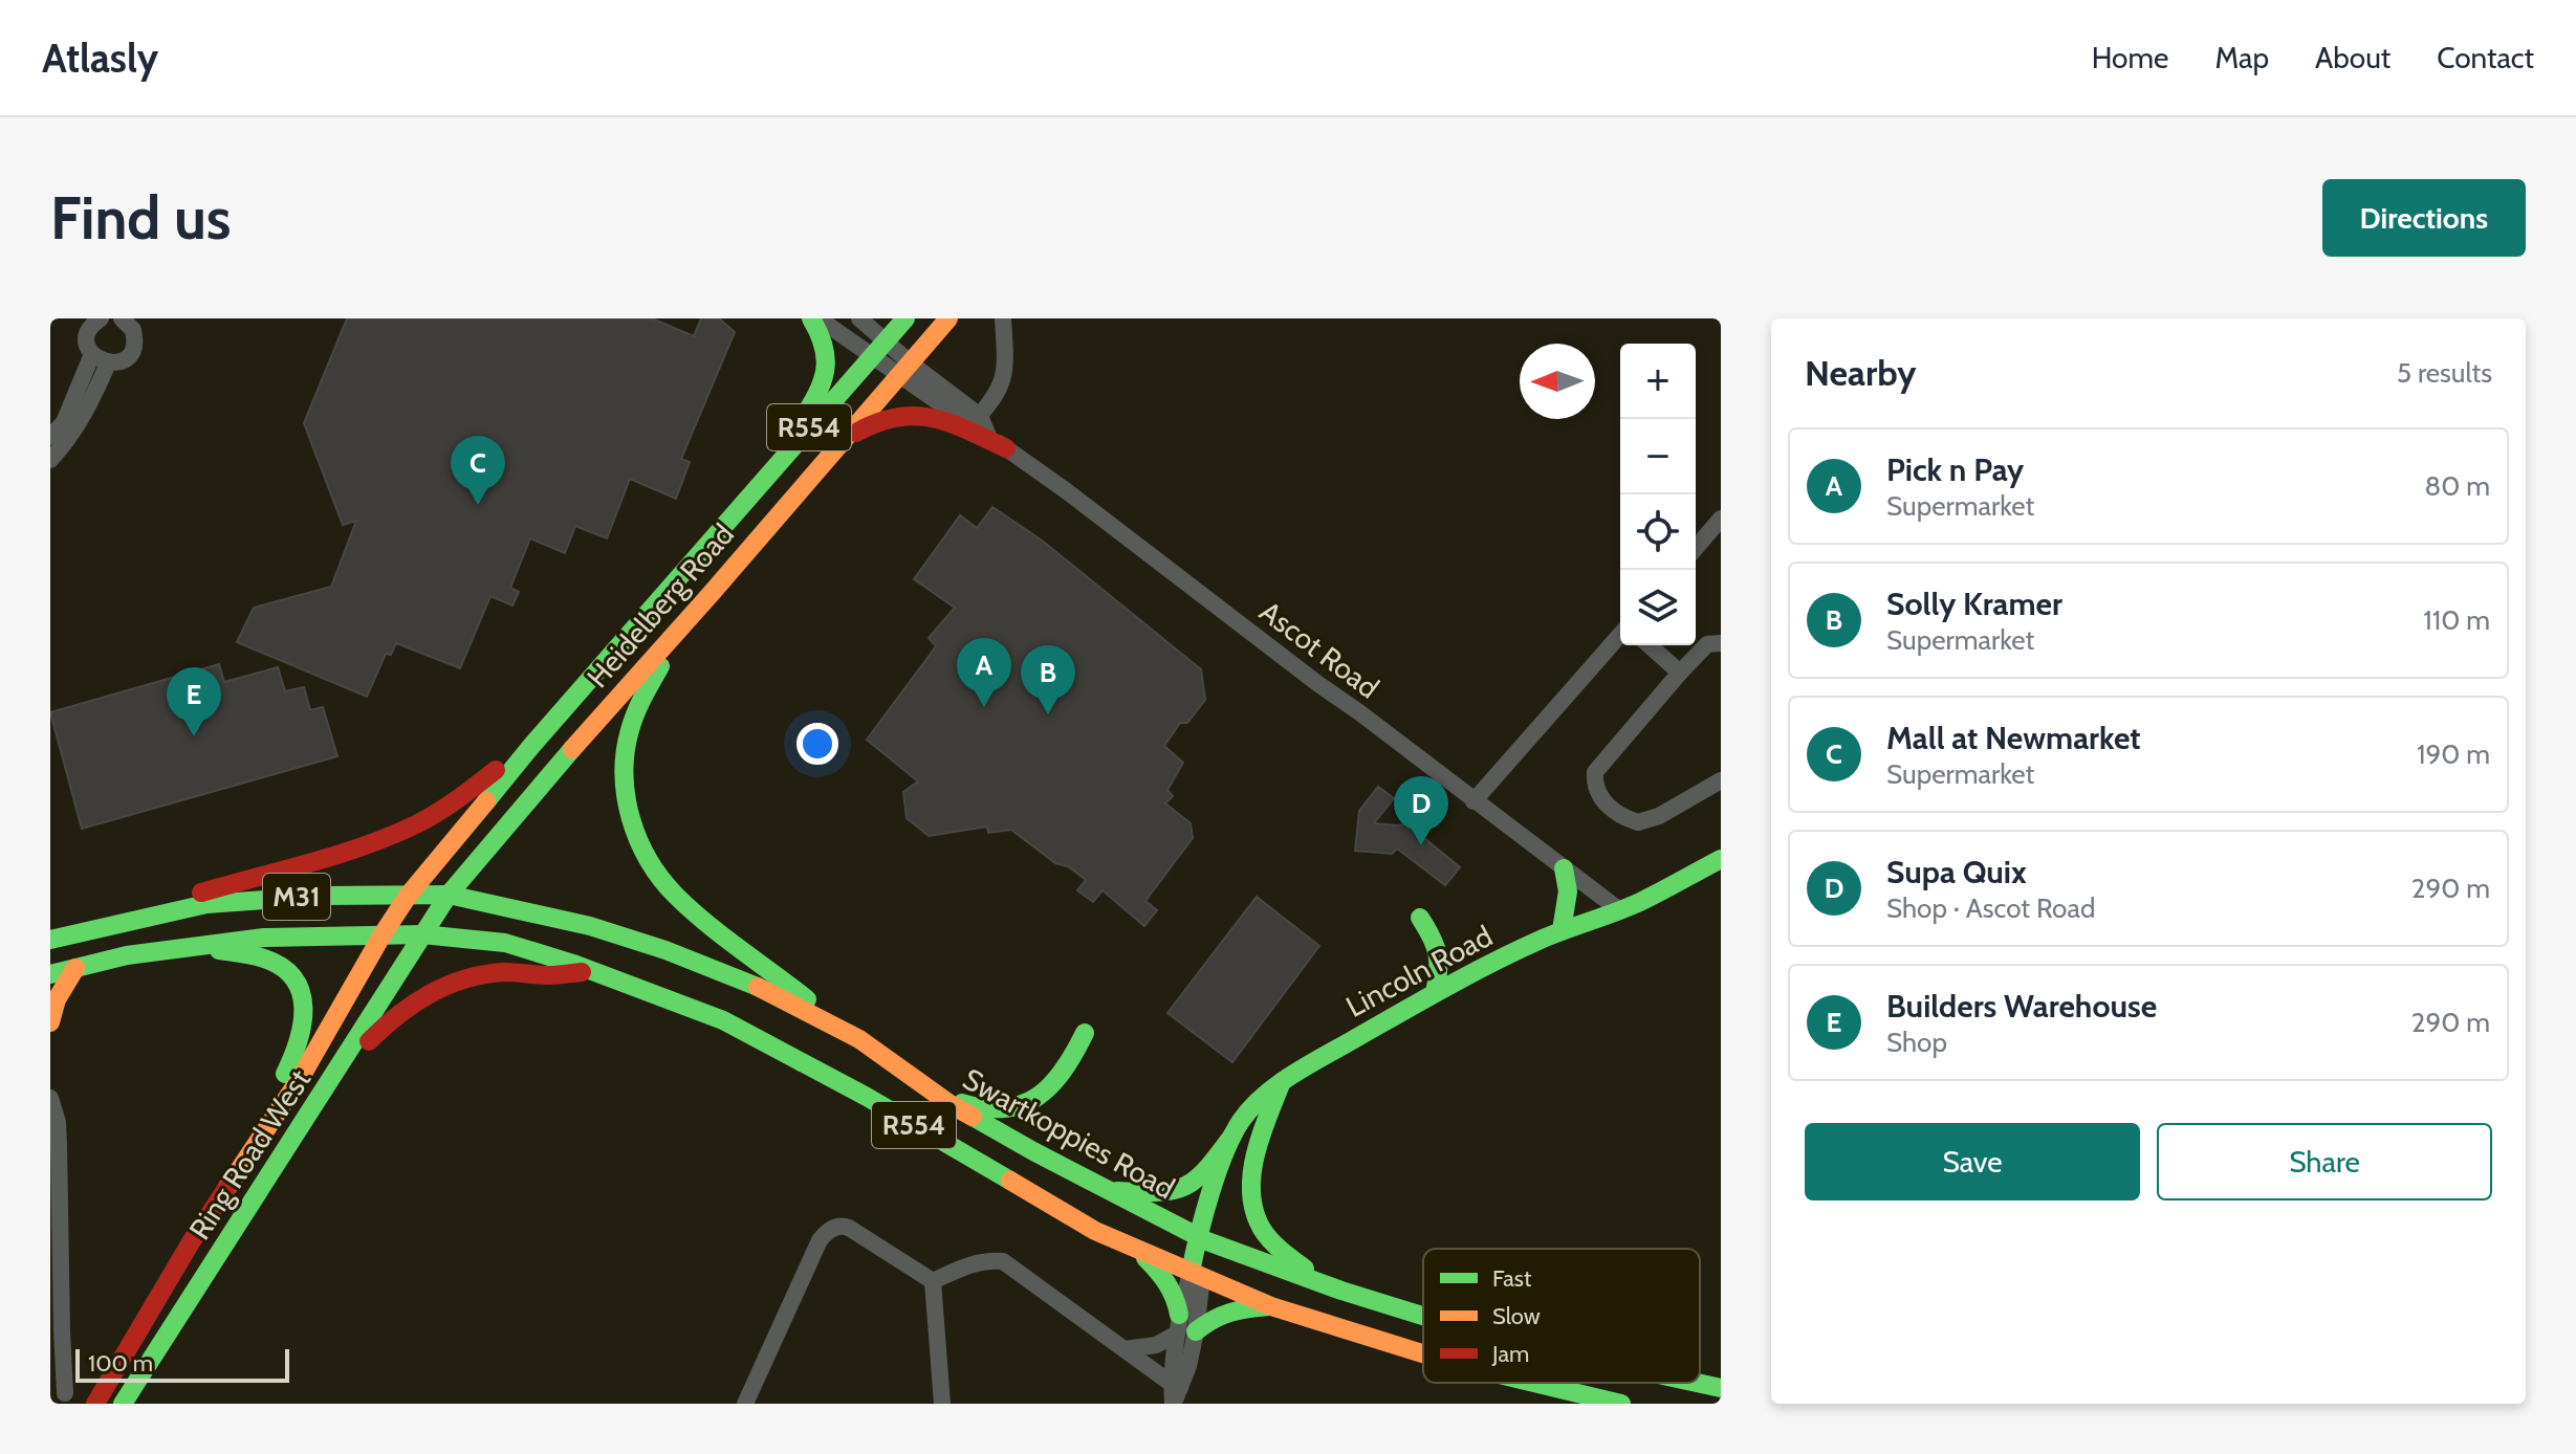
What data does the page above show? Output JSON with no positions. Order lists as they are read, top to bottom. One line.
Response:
{"streets":{"main road":["R554","Heidelberg Road","M31","Lincoln Road","Swartkoppies Road","Ring Road West"],"street":["Ascot Road"]},"crossings":[["R554","Heidelberg Road"],["R554","M31"],["R554","Lincoln Road"],["R554","Ring Road West"],["Heidelberg Road","M31"],["Heidelberg Road","Swartkoppies Road"],["Heidelberg Road","Ring Road West"],["Ascot Road","Lincoln Road"],["M31","Swartkoppies Road"],["M31","Ring Road West"],["Lincoln Road","Swartkoppies Road"]],"legend":["Fast","Slow","Jam"],"scale_bar":"100 m","north":"left","page":{"header":"Atlasly","nav":["Home","Map","About","Contact"],"buttons":["Directions",["Save","Share"]],"title":"Find us","heading":["Nearby","5 results"],"map_buttons":["+","−"],"list":[{"mark":"A","name":"Pick n Pay","note":"Supermarket","value":"80 m"},{"mark":"B","name":"Solly Kramer","note":"Supermarket","value":"110 m"},{"mark":"C","name":"Mall at Newmarket","note":"Supermarket","value":"190 m"},{"mark":"D","name":"Supa Quix","note":"Shop · Ascot Road","value":"290 m"},{"mark":"E","name":"Builders Warehouse","note":"Shop","value":"290 m"}],"pins":["C","A","B","E","D"],"scale":"100 m"}}
